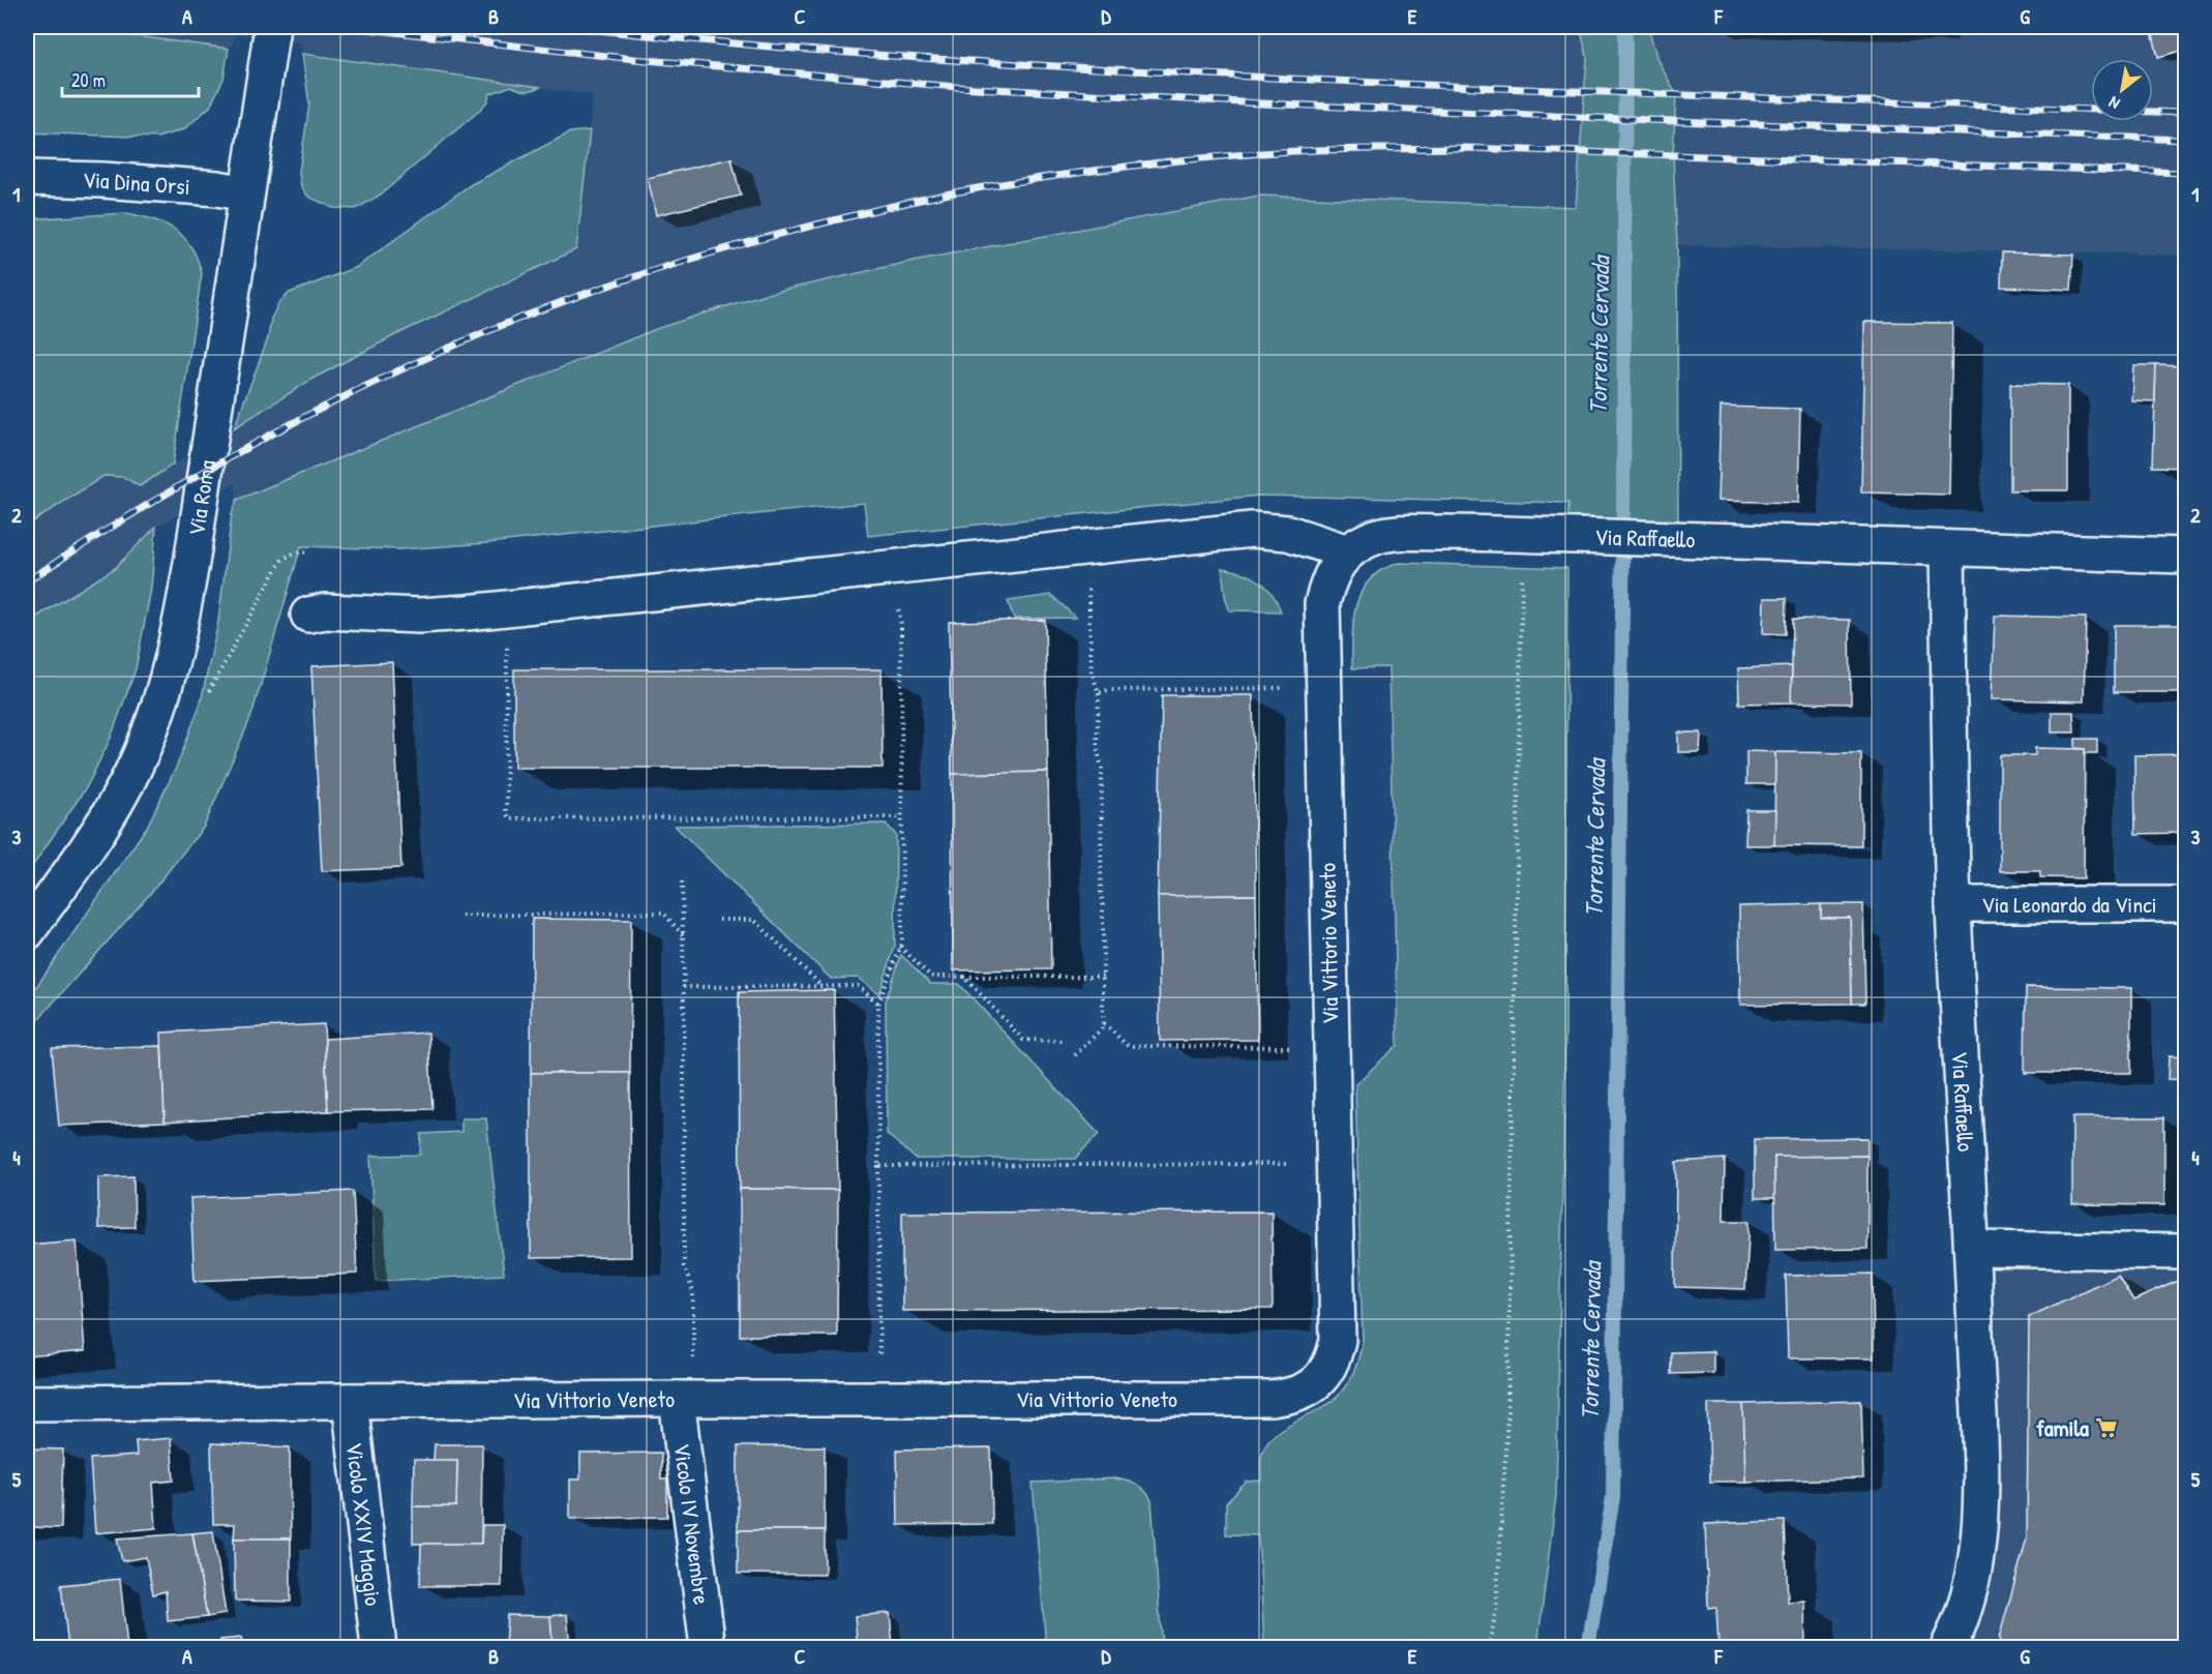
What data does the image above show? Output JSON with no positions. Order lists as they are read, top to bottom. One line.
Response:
{"streets":{"street":["Via Dina Orsi","Via Roma","Via Raffaello","Via Leonardo da Vinci","Via Vittorio Veneto","Vicolo IV Novembre","Vicolo XXIV Maggio"]},"crossings":[["Via Dina Orsi","Via Roma"],["Via Raffaello","Via Leonardo da Vinci"],["Via Raffaello","Via Vittorio Veneto"],["Via Vittorio Veneto","Vicolo IV Novembre"],["Via Vittorio Veneto","Vicolo XXIV Maggio"]],"water":["Torrente Cervada"],"places":{"supermarket":["famila"]},"scale_bar":"20 m","north":"bottom left","grid":{"columns":["A","B","C","D","E","F","G"],"rows":["1","2","3","4","5"]}}
